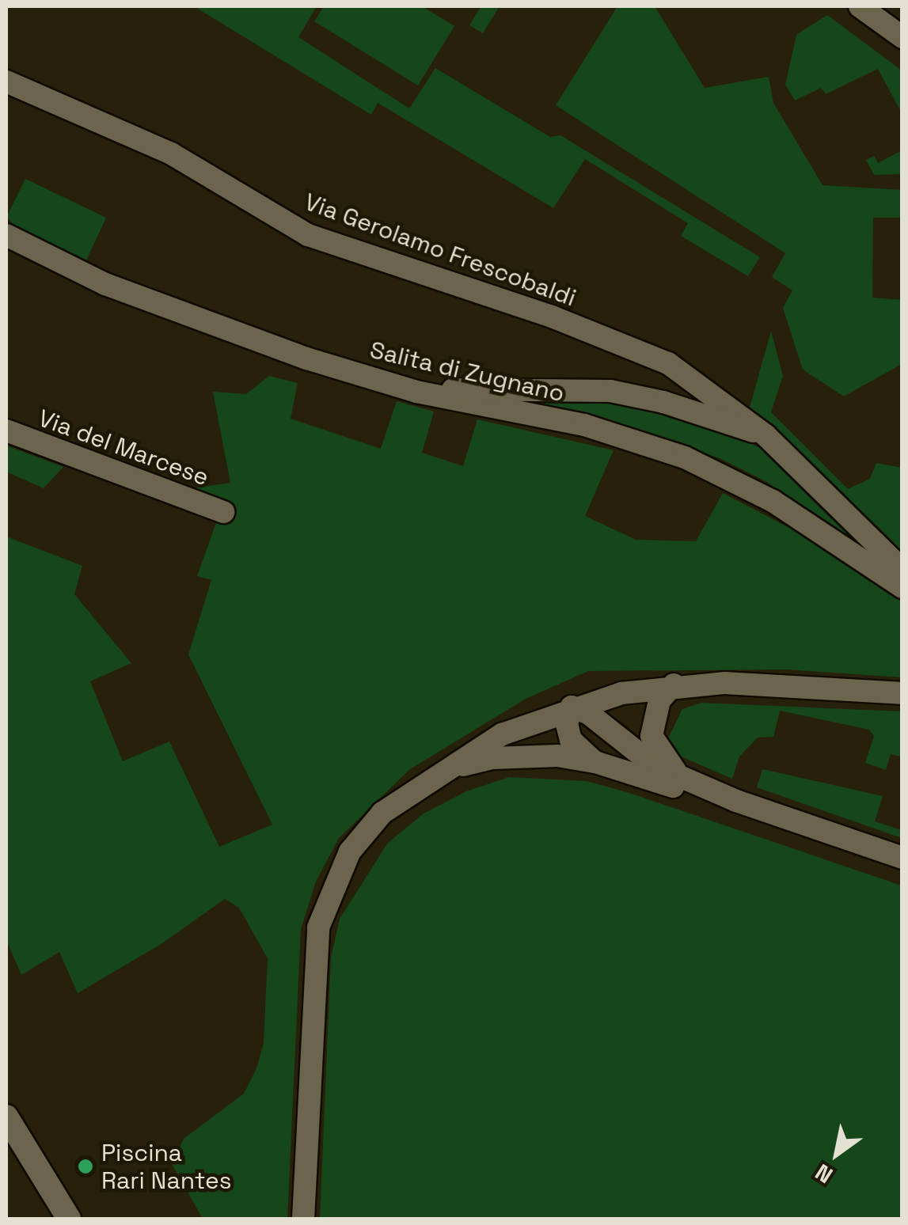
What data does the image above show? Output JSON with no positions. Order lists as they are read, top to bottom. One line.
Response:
{"streets":{"street":["Via Gerolamo Frescobaldi","Salita di Zugnano","Via del Marcese"]},"crossings":[["Via Gerolamo Frescobaldi","Salita di Zugnano"]],"places":["Piscina Rari Nantes"],"north":"bottom left"}
